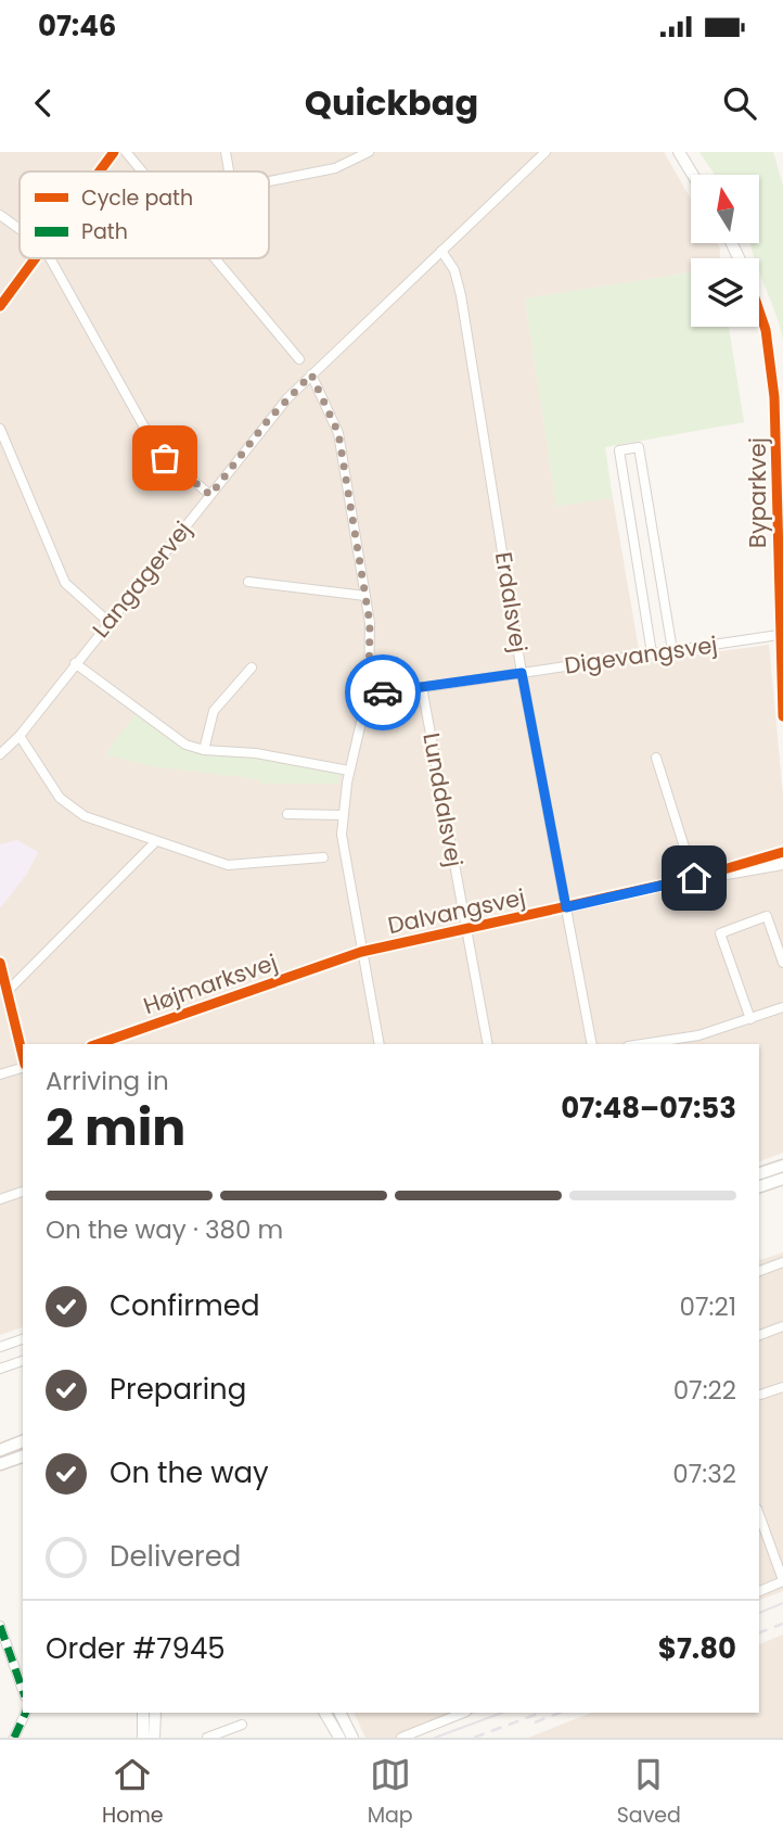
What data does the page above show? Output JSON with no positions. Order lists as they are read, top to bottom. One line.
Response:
{"streets":{"street":["Byparkvej","Langagervej","Erdalsvej","Digevangsvej","Lunddalsvej","Dalvangsvej","Højmarksvej"]},"crossings":[["Byparkvej","Digevangsvej"],["Langagervej","Erdalsvej"],["Erdalsvej","Digevangsvej"],["Erdalsvej","Dalvangsvej"],["Digevangsvej","Lunddalsvej"],["Lunddalsvej","Dalvangsvej"]],"legend":["Cycle path","Path"],"north":"top","page":{"status":"07:46","header":"Quickbag","heading":["2 min","Arriving in","07:48–07:53"],"panel":["Order #7945","$7.80"],"bar":"On the way · 380 m","list":[["Confirmed","07:21"],["Preparing","07:22"],["On the way","07:32"],"Delivered"],"tabs":["Home","Map","Saved"]}}
